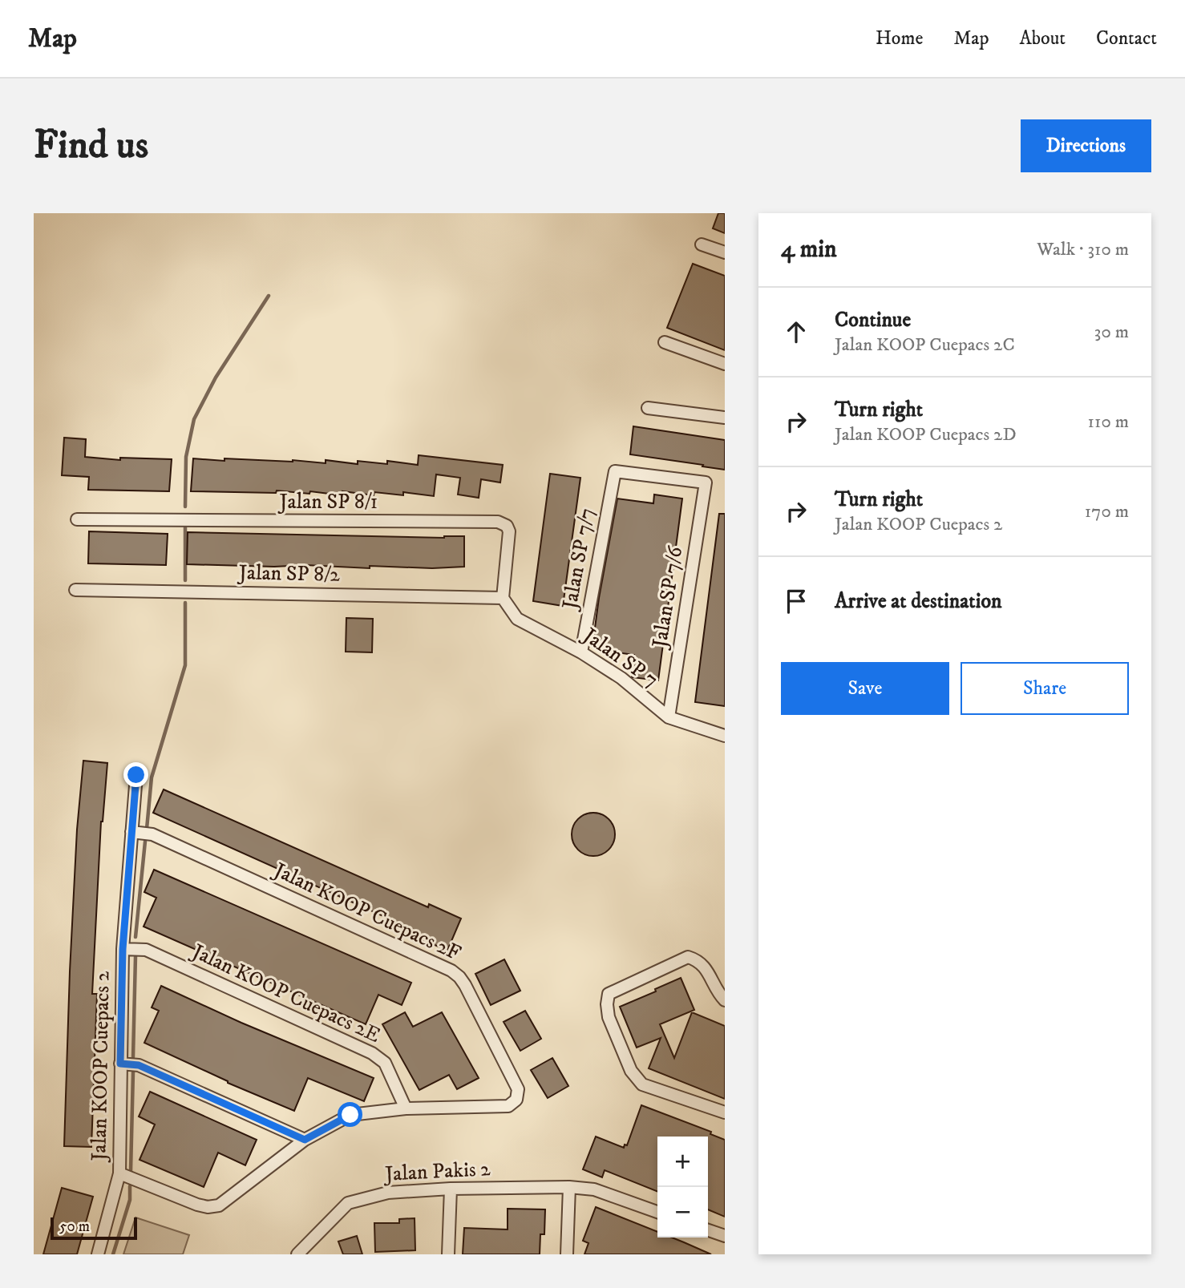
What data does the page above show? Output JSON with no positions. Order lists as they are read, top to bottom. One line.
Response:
{"streets":{"street":["Jalan SP 8/1","Jalan SP 7/7","Jalan SP 8/2","Jalan SP 7/6","Jalan SP 7","Jalan KOOP Cuepacs 2F","Jalan KOOP Cuepacs 2E","Jalan KOOP Cuepacs 2","Jalan Pakis 2"]},"crossings":[["Jalan SP 8/1","Jalan SP 8/2"],["Jalan SP 8/1","Jalan SP 7"],["Jalan SP 7/7","Jalan SP 7/6"],["Jalan SP 7/7","Jalan SP 7"],["Jalan SP 8/2","Jalan SP 7"],["Jalan SP 7/6","Jalan SP 7"],["Jalan KOOP Cuepacs 2F","Jalan KOOP Cuepacs 2E"],["Jalan KOOP Cuepacs 2F","Jalan KOOP Cuepacs 2"],["Jalan KOOP Cuepacs 2E","Jalan KOOP Cuepacs 2"]],"scale_bar":"50 m","page":{"header":"Map","nav":["Home","Map","About","Contact"],"buttons":["Directions",["Save","Share"]],"title":"Find us","heading":["4 min","Walk · 310 m"],"list":[["Continue","Jalan KOOP Cuepacs 2C","30 m"],["Turn right","Jalan KOOP Cuepacs 2D","110 m"],["Turn right","Jalan KOOP Cuepacs 2","170 m"],"Arrive at destination"],"map_buttons":["+","−"],"scale":"50 m"}}
